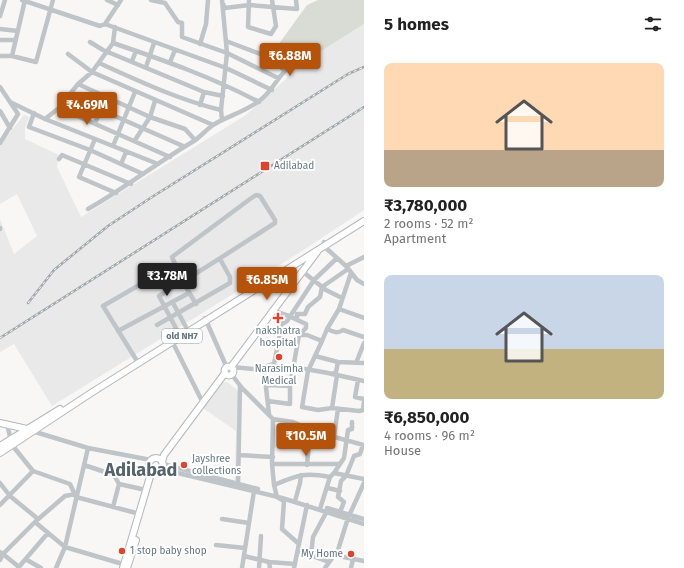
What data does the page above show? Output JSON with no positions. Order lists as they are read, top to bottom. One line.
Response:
{"streets":{"main road":["old NH7"]},"districts":["Adilabad"],"places":{"transit":["Adilabad"],"health":["nakshatra hospital"],"other":["Narasimha Medical","Jayshree collections","1 stop baby shop","My Home"]},"page":{"heading":"5 homes","price":["₹6.88M","₹4.69M","₹3.78M","₹6.85M","₹10.5M"],"list":[{"name":"₹3,780,000","note":"2 rooms · 52 m² · Apartment"},{"name":"₹6,850,000","note":"4 rooms · 96 m² · House"}]}}
